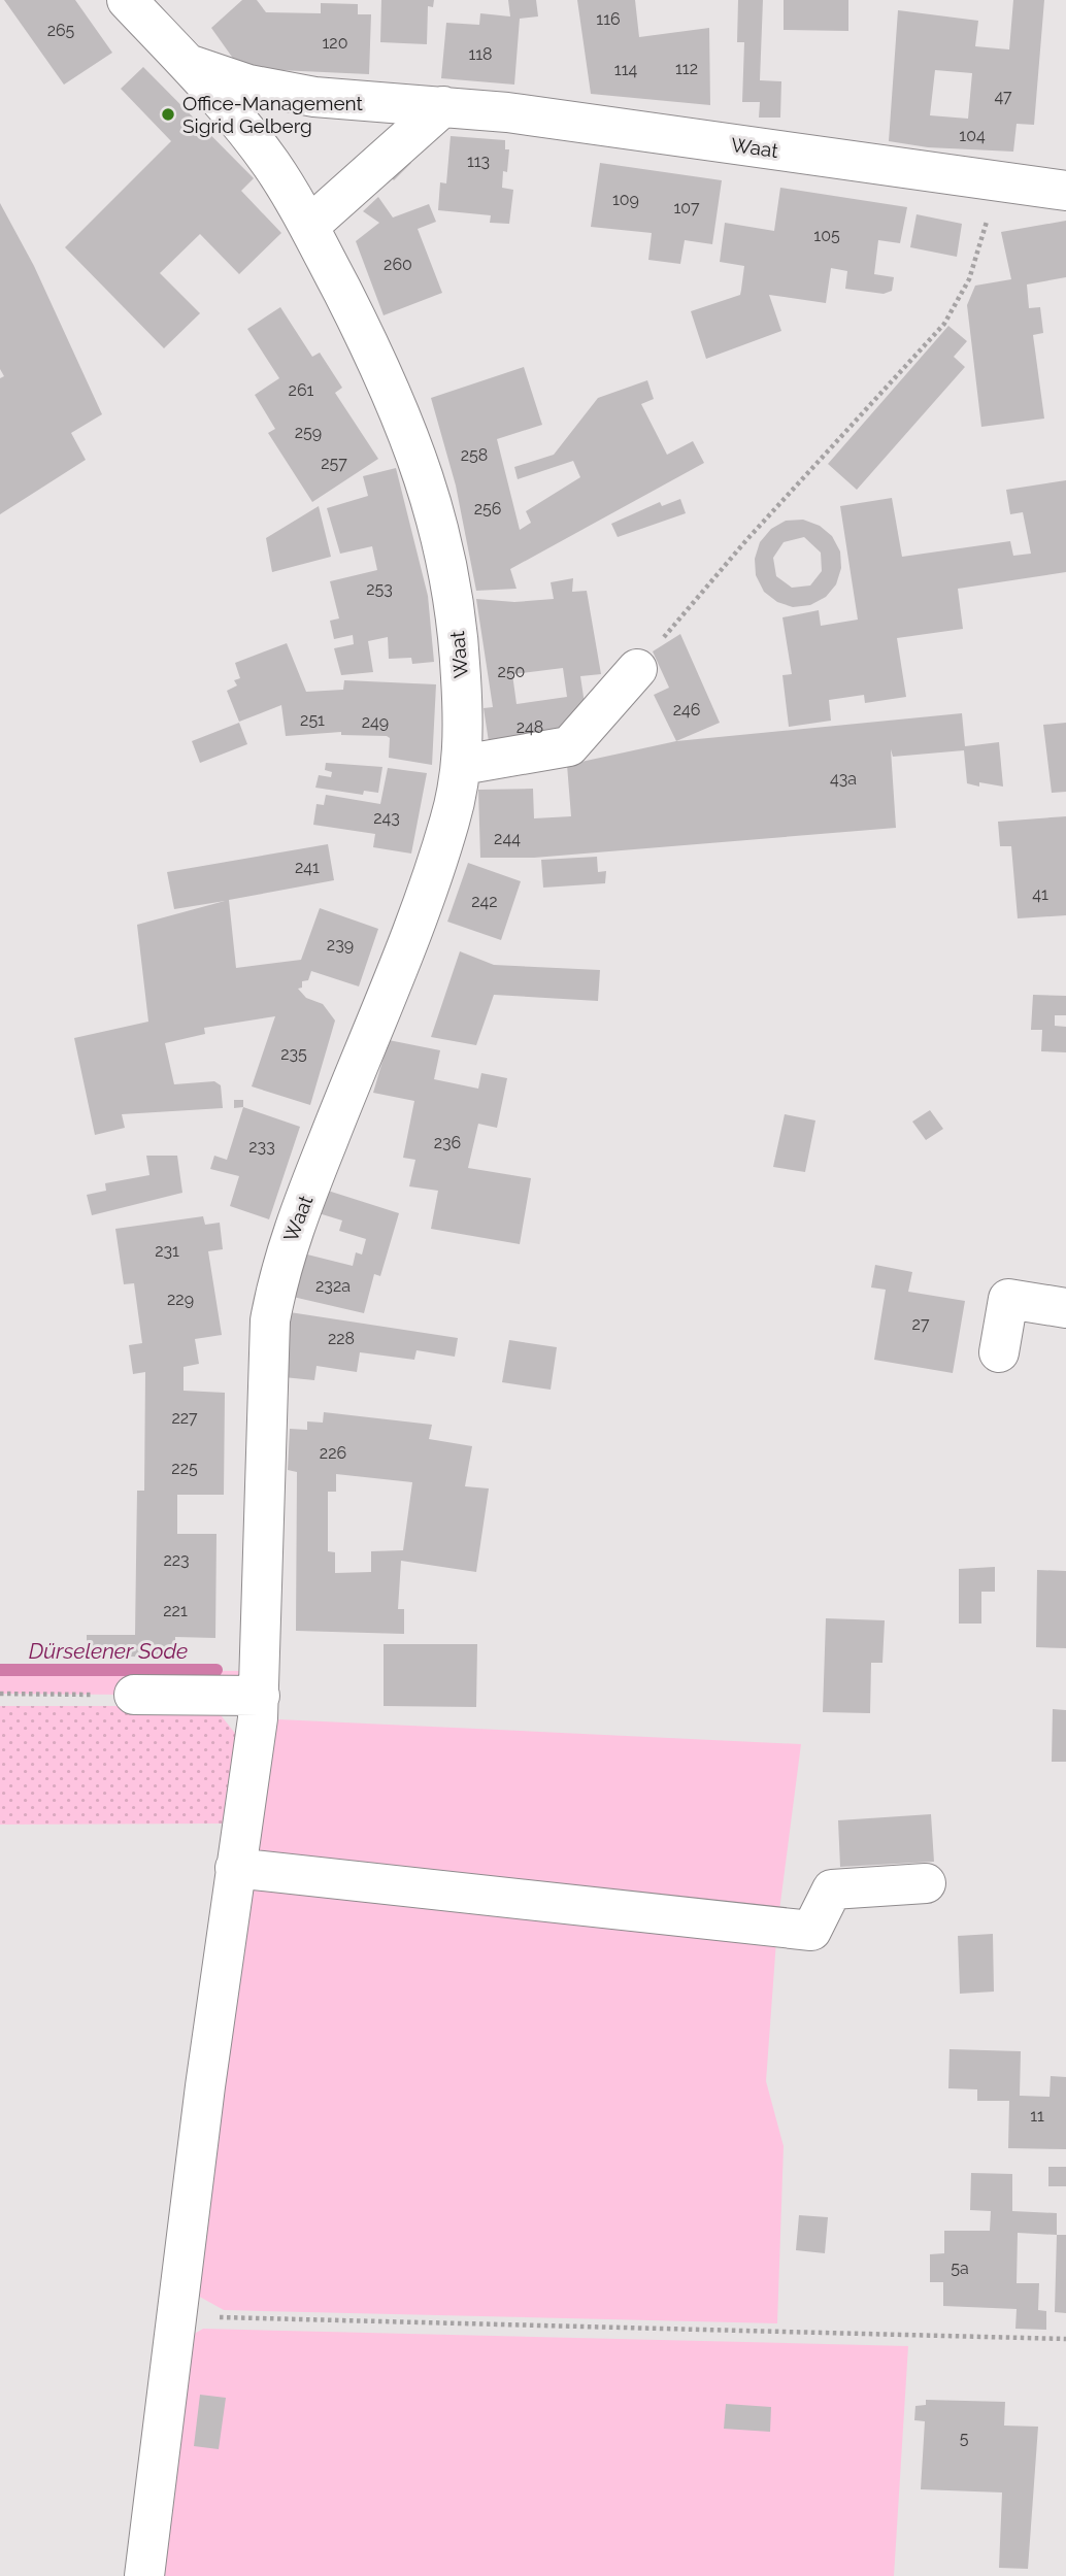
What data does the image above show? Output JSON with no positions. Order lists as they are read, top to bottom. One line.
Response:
{"streets":{"street":["Waat"]},"water":["Dürselener Sode"],"places":["Office-Management Sigrid Gelberg"],"house_numbers":["116","265","120","118","112","114","47","104","113","109","107","105","260","261","259","258","257","256","253","250","246","251","249","248","43a","243","244","241","41","242","239","235","236","233","231","232a","229","27","228","227","226","225","223","221","11","5a","5"]}
